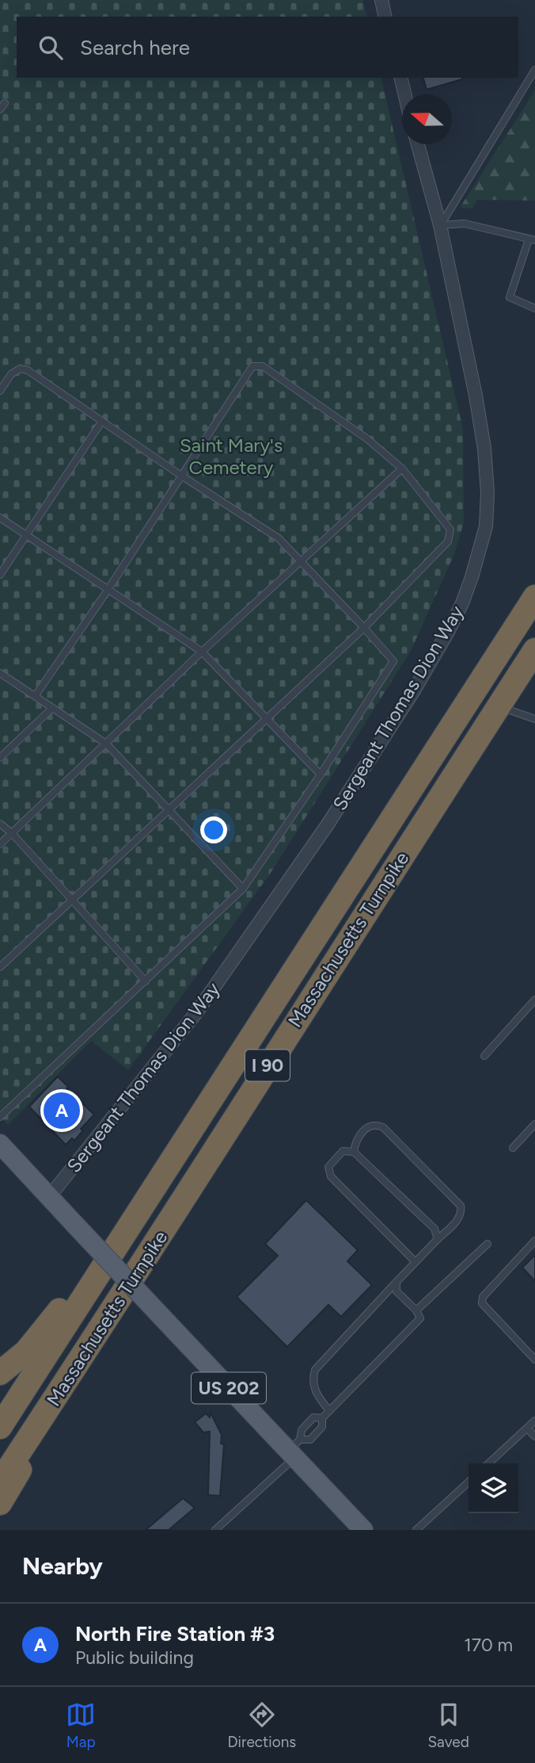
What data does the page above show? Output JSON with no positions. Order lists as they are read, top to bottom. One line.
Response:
{"streets":{"highway":["Massachusetts Turnpike","I 90"],"main road":["US 202"],"street":["Sergeant Thomas Dion Way"]},"crossings":[["Sergeant Thomas Dion Way","US 202"]],"parks":["Saint Mary's Cemetery"],"north":"left","page":{"search":"Search here","pins":"A","heading":"Nearby","list":[{"mark":"A","name":"North Fire Station #3","note":"Public building","value":"170 m"}],"nav":["Map","Directions","Saved"]}}
